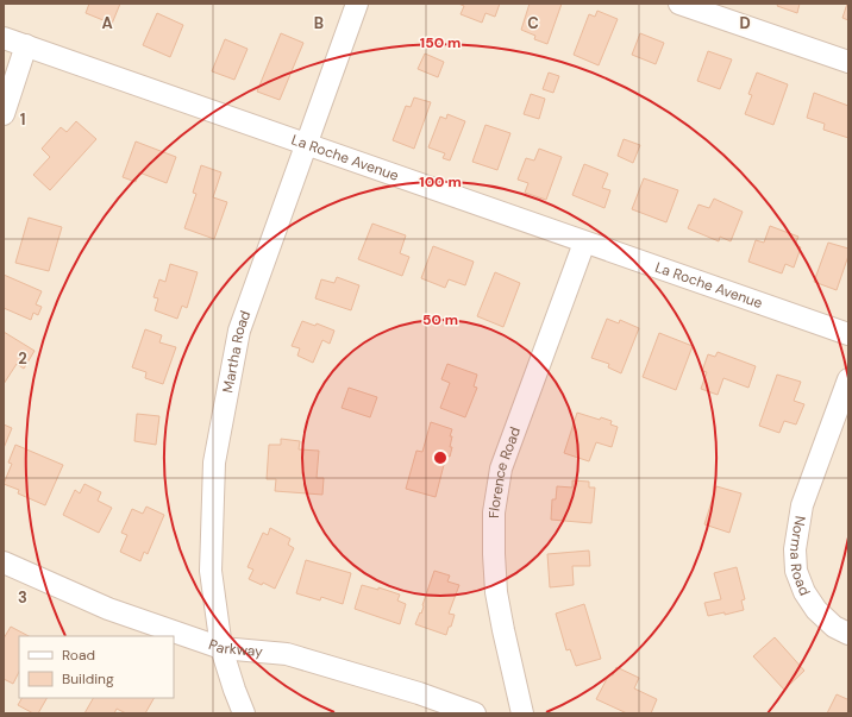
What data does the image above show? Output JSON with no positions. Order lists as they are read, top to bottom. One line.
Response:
{"streets":{"street":["La Roche Avenue","Martha Road","Florence Road","Norma Road","Parkway"]},"crossings":[["La Roche Avenue","Martha Road"],["La Roche Avenue","Florence Road"],["Martha Road","Parkway"]],"legend":["Road","Building"],"grid":{"columns":["A","B","C","D"],"rows":["1","2","3"]},"rings":["150 m","100 m","50 m"]}
